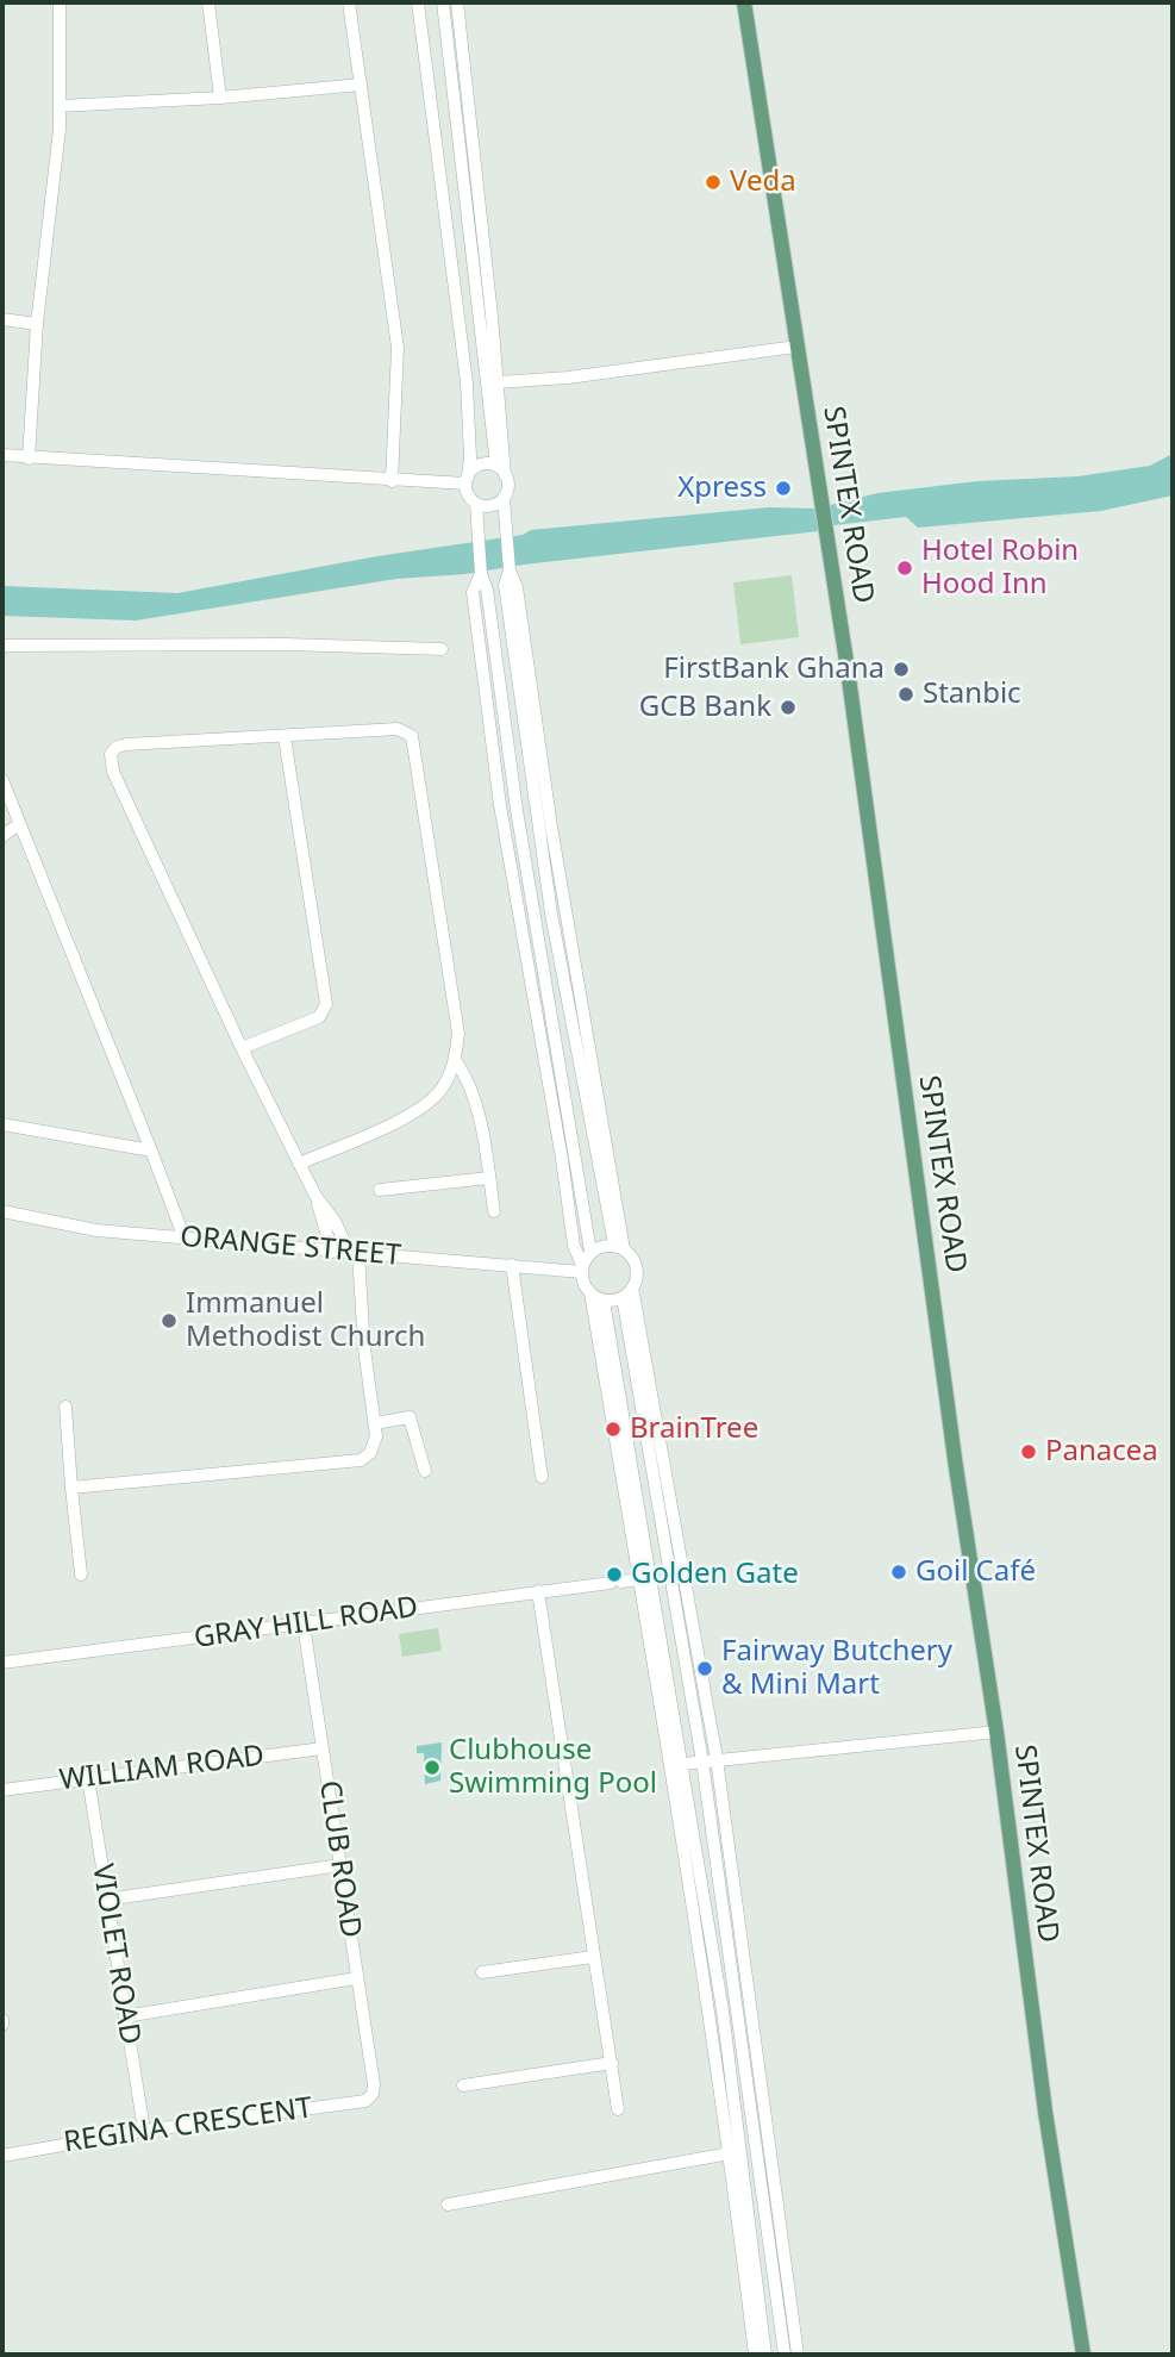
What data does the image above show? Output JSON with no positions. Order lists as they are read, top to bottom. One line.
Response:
{"streets":{"main road":["SPINTEX ROAD"],"street":["ORANGE STREET","GRAY HILL ROAD","WILLIAM ROAD","CLUB ROAD","VIOLET ROAD","REGINA CRESCENT"]},"crossings":[["GRAY HILL ROAD","CLUB ROAD"],["WILLIAM ROAD","CLUB ROAD"],["WILLIAM ROAD","VIOLET ROAD"],["CLUB ROAD","REGINA CRESCENT"],["VIOLET ROAD","REGINA CRESCENT"]],"places":["Veda","Xpress","Hotel Robin Hood Inn","FirstBank Ghana","Stanbic","GCB Bank","Immanuel Methodist Church","BrainTree","Panacea","Goil Café","Golden Gate","Fairway Butchery & Mini Mart","Clubhouse Swimming Pool"]}
